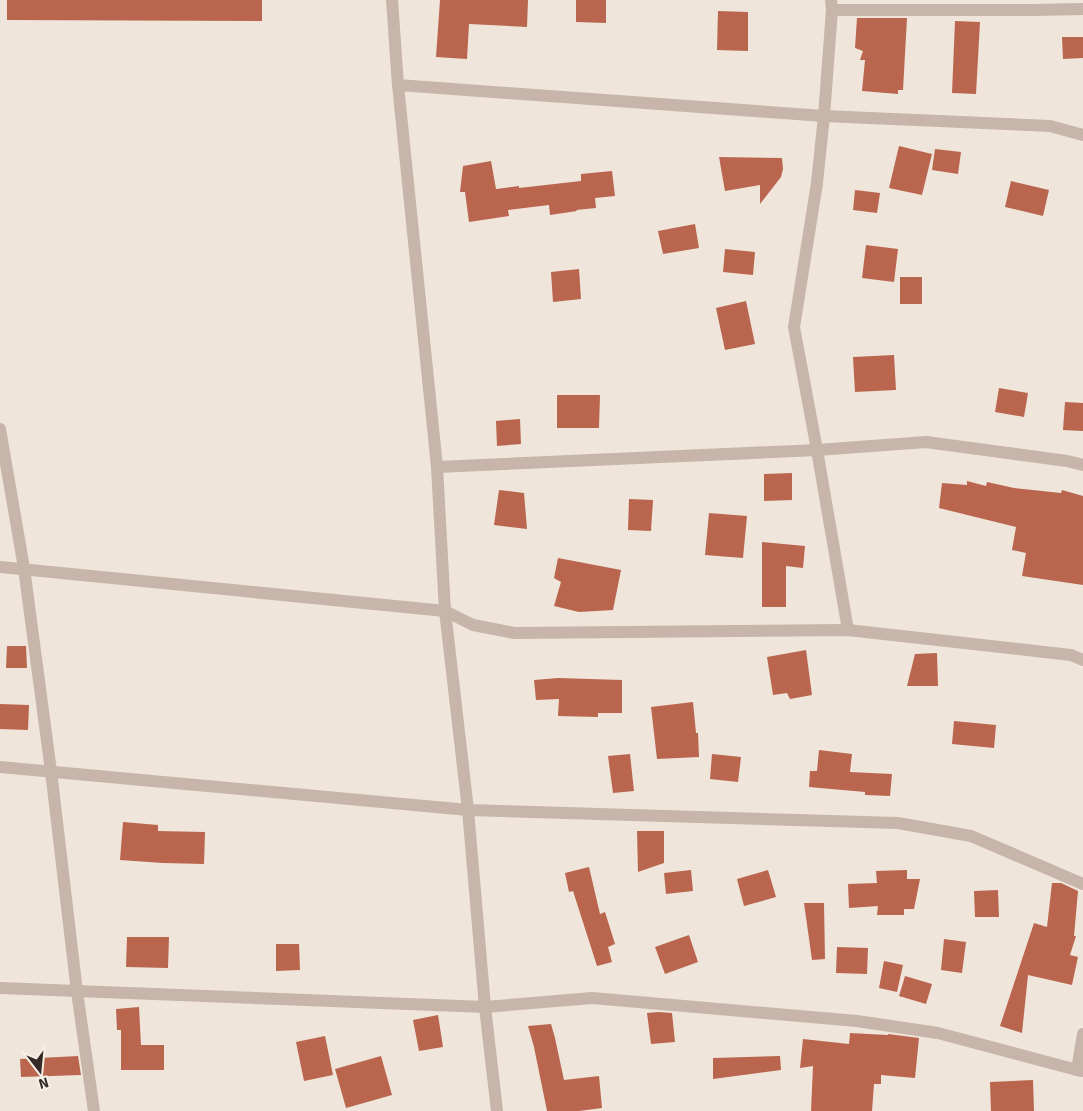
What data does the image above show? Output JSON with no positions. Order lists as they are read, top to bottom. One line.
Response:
{"north":"bottom"}
